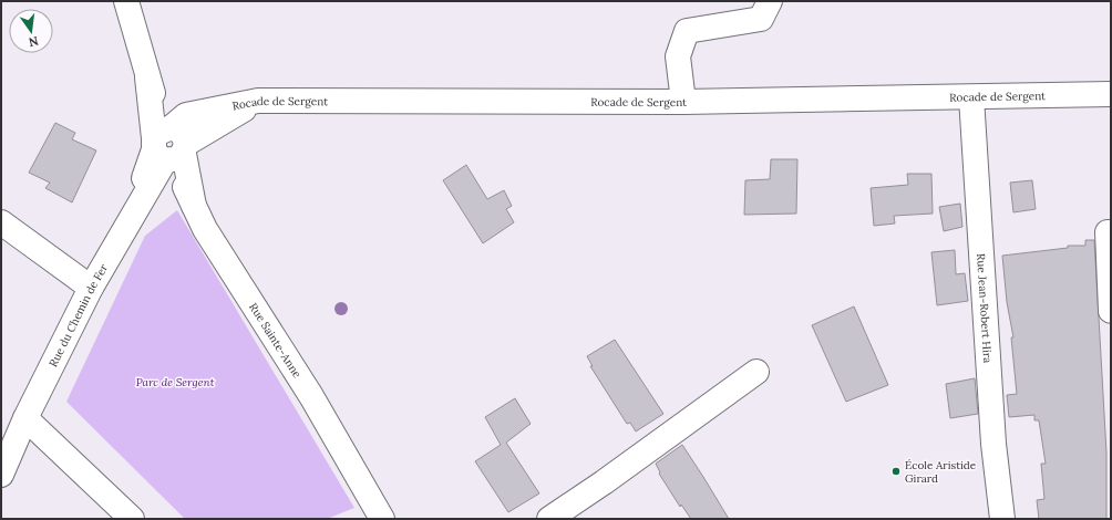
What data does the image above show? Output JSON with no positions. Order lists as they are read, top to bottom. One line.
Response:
{"streets":{"main road":["Rocade de Sergent","Rue Jean-Robert Hira","Rue du Chemin de Fer","Rue Sainte-Anne"]},"crossings":[["Rocade de Sergent","Rue Jean-Robert Hira"],["Rocade de Sergent","Rue du Chemin de Fer"],["Rocade de Sergent","Rue Sainte-Anne"],["Rue du Chemin de Fer","Rue Sainte-Anne"]],"parks":["Parc de Sergent"],"places":["École Aristide Girard"],"north":"bottom"}
